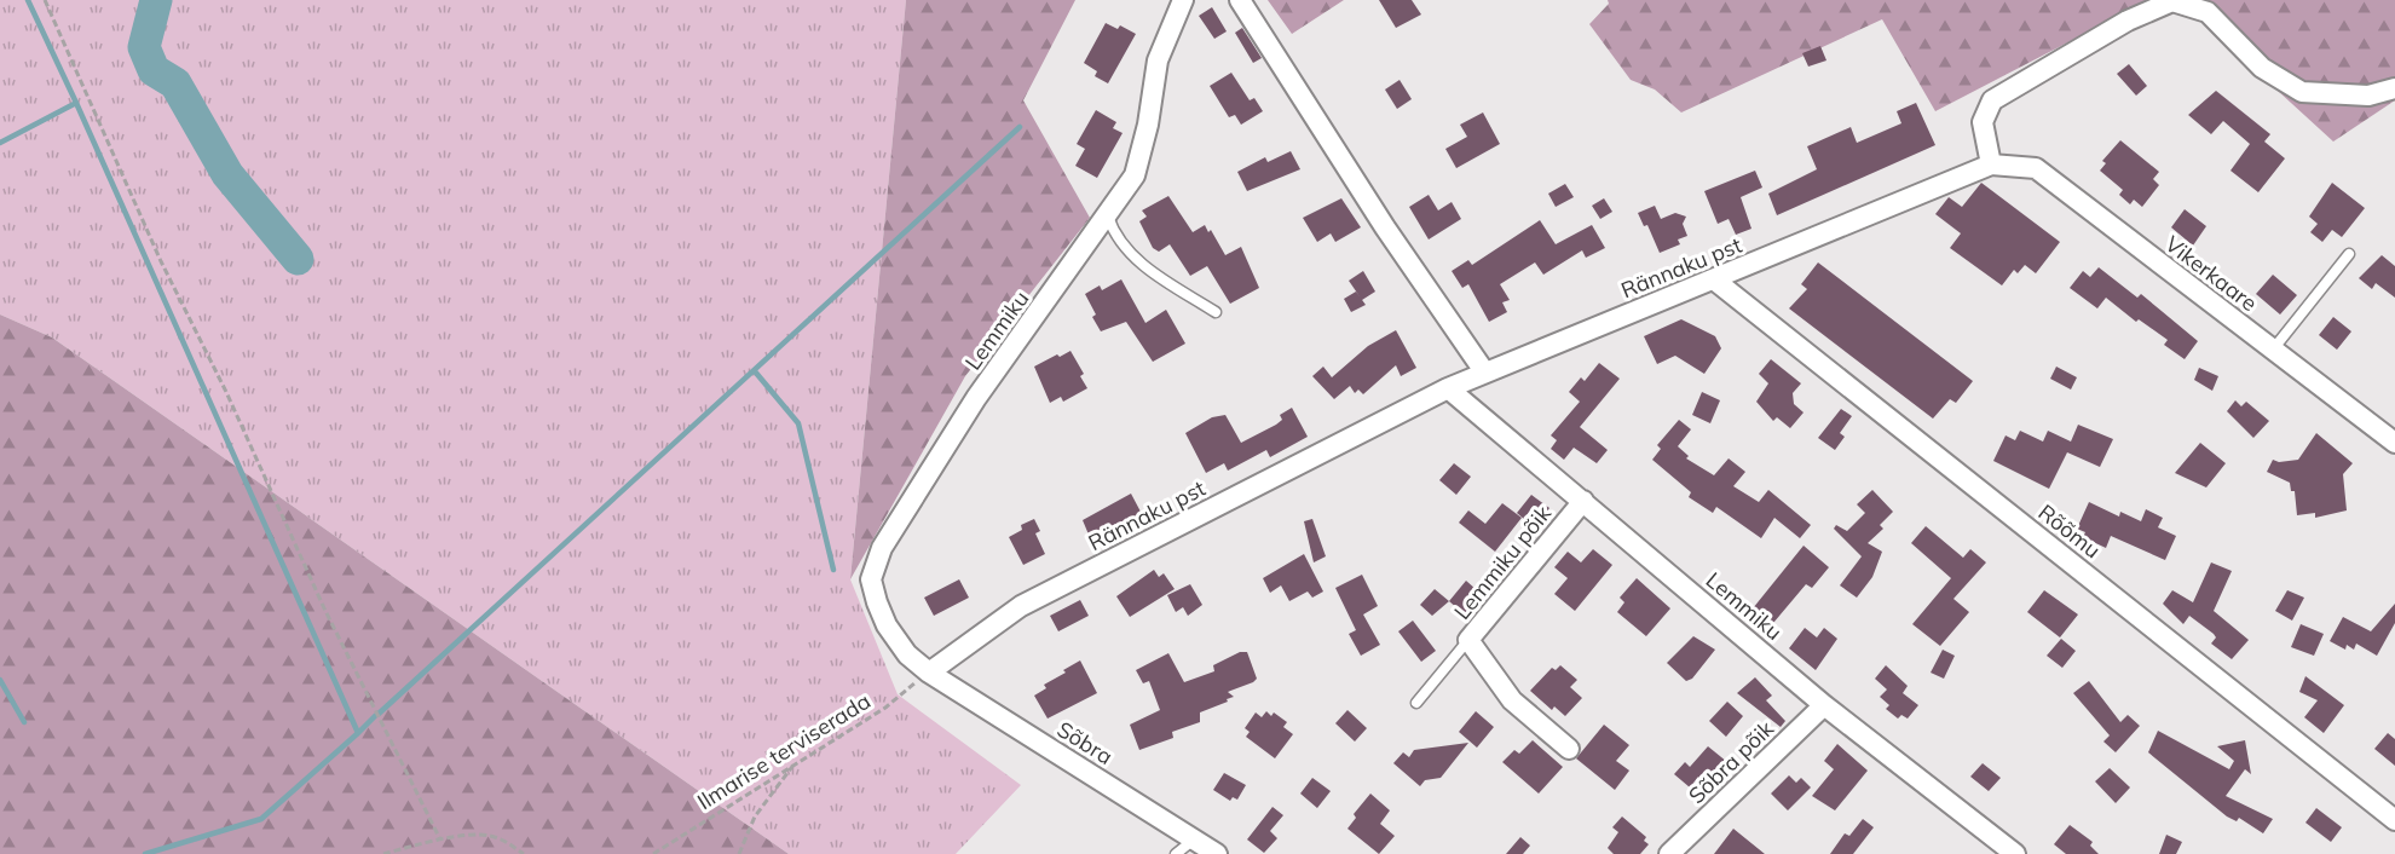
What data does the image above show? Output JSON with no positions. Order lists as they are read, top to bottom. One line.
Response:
{"streets":{"street":["Rännaku pst","Vikerkaare","Lemmiku","Rõõmu","Lemmiku põik","Sõbra","Sõbra põik"],"path":["Ilmarise terviserada"]},"crossings":[["Rännaku pst","Vikerkaare"],["Rännaku pst","Lemmiku"],["Rännaku pst","Rõõmu"],["Rännaku pst","Sõbra"],["Rännaku pst","Ilmarise terviserada"],["Lemmiku","Lemmiku põik"],["Lemmiku","Sõbra"],["Lemmiku","Ilmarise terviserada"],["Lemmiku","Sõbra põik"],["Sõbra","Ilmarise terviserada"]]}
